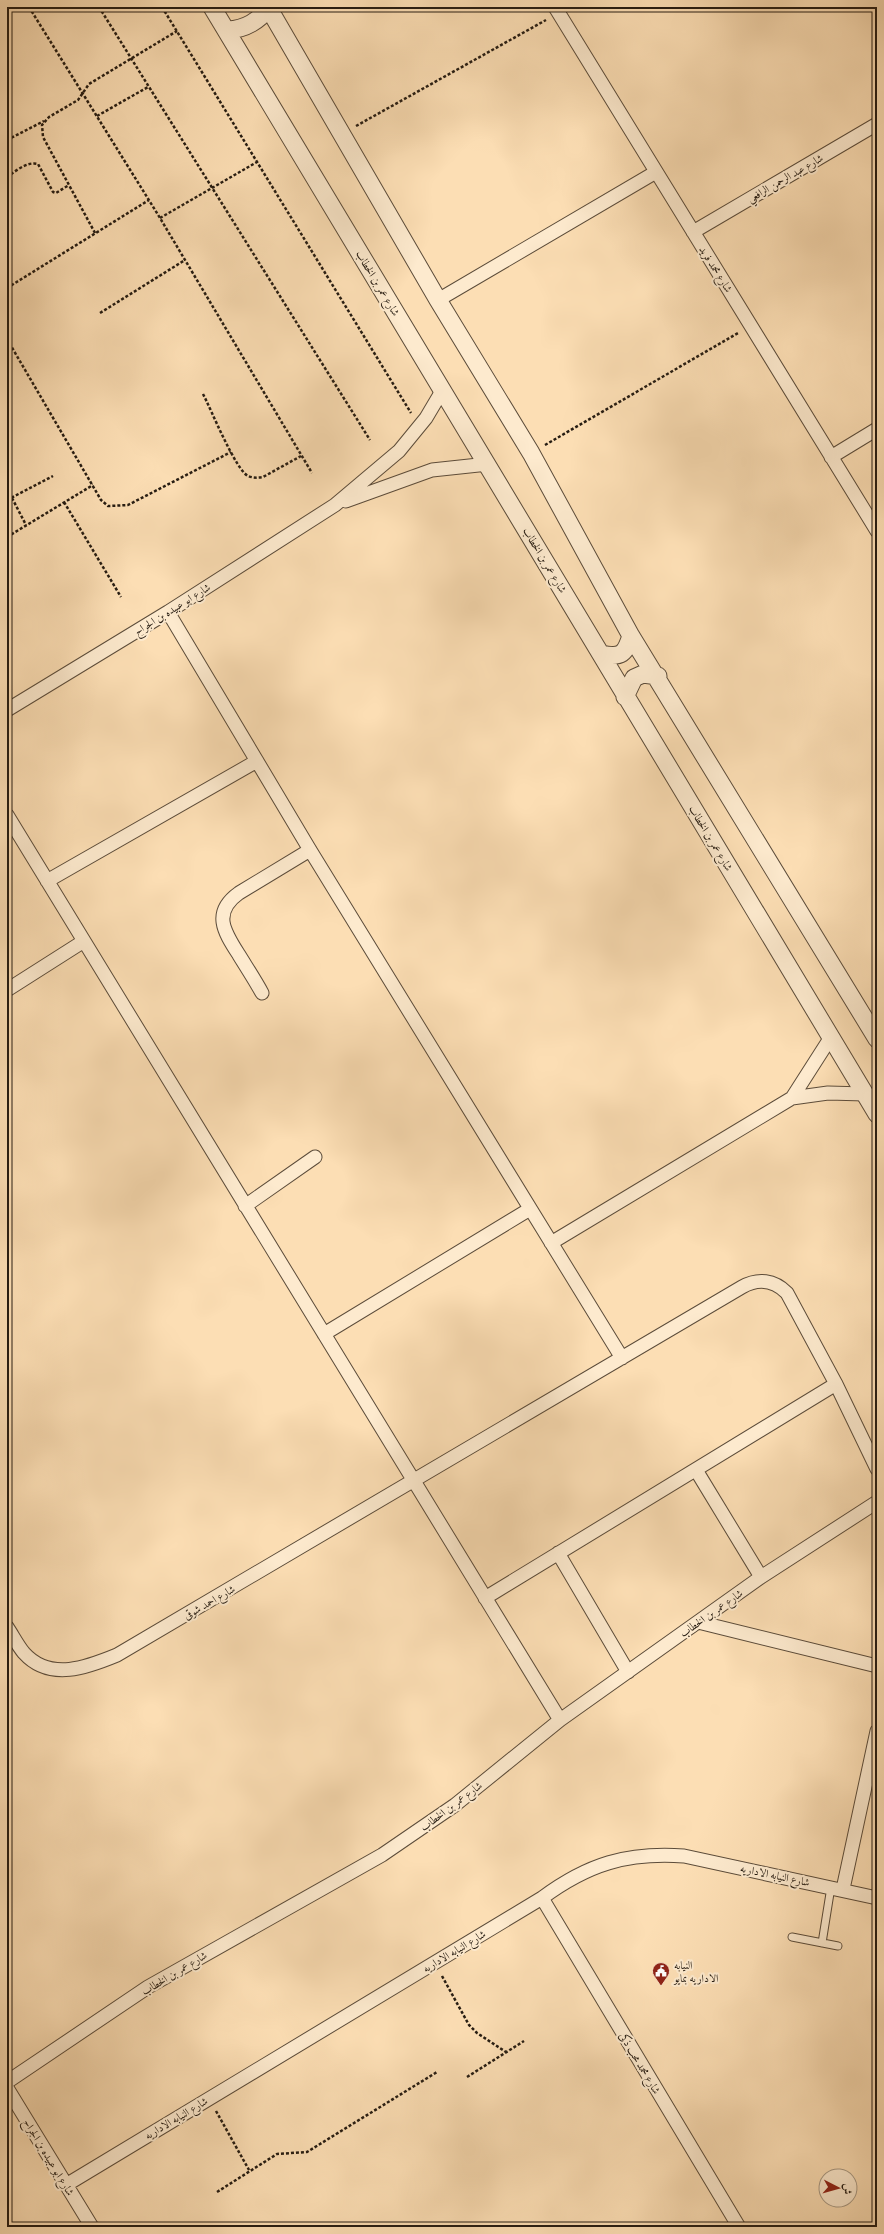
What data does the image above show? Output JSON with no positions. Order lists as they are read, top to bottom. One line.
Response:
{"streets":{"street":["شارع عبد الرحمن الرافعي","شارع محمد فريد","شارع عمر بن الخطاب","شارع ابو عبيده بن الجراح","شارع احمد شوقى","شارع النيابه الاداريه","شارع محمد محب ذكى"]},"crossings":[["شارع عبد الرحمن الرافعي","شارع محمد فريد"],["شارع عمر بن الخطاب","شارع ابو عبيده بن الجراح"],["شارع ابو عبيده بن الجراح","شارع النيابه الاداريه"],["شارع النيابه الاداريه","شارع محمد محب ذكى"]],"places":{"public building":["النيابه الاداريه بمايو"]},"north":"right"}
